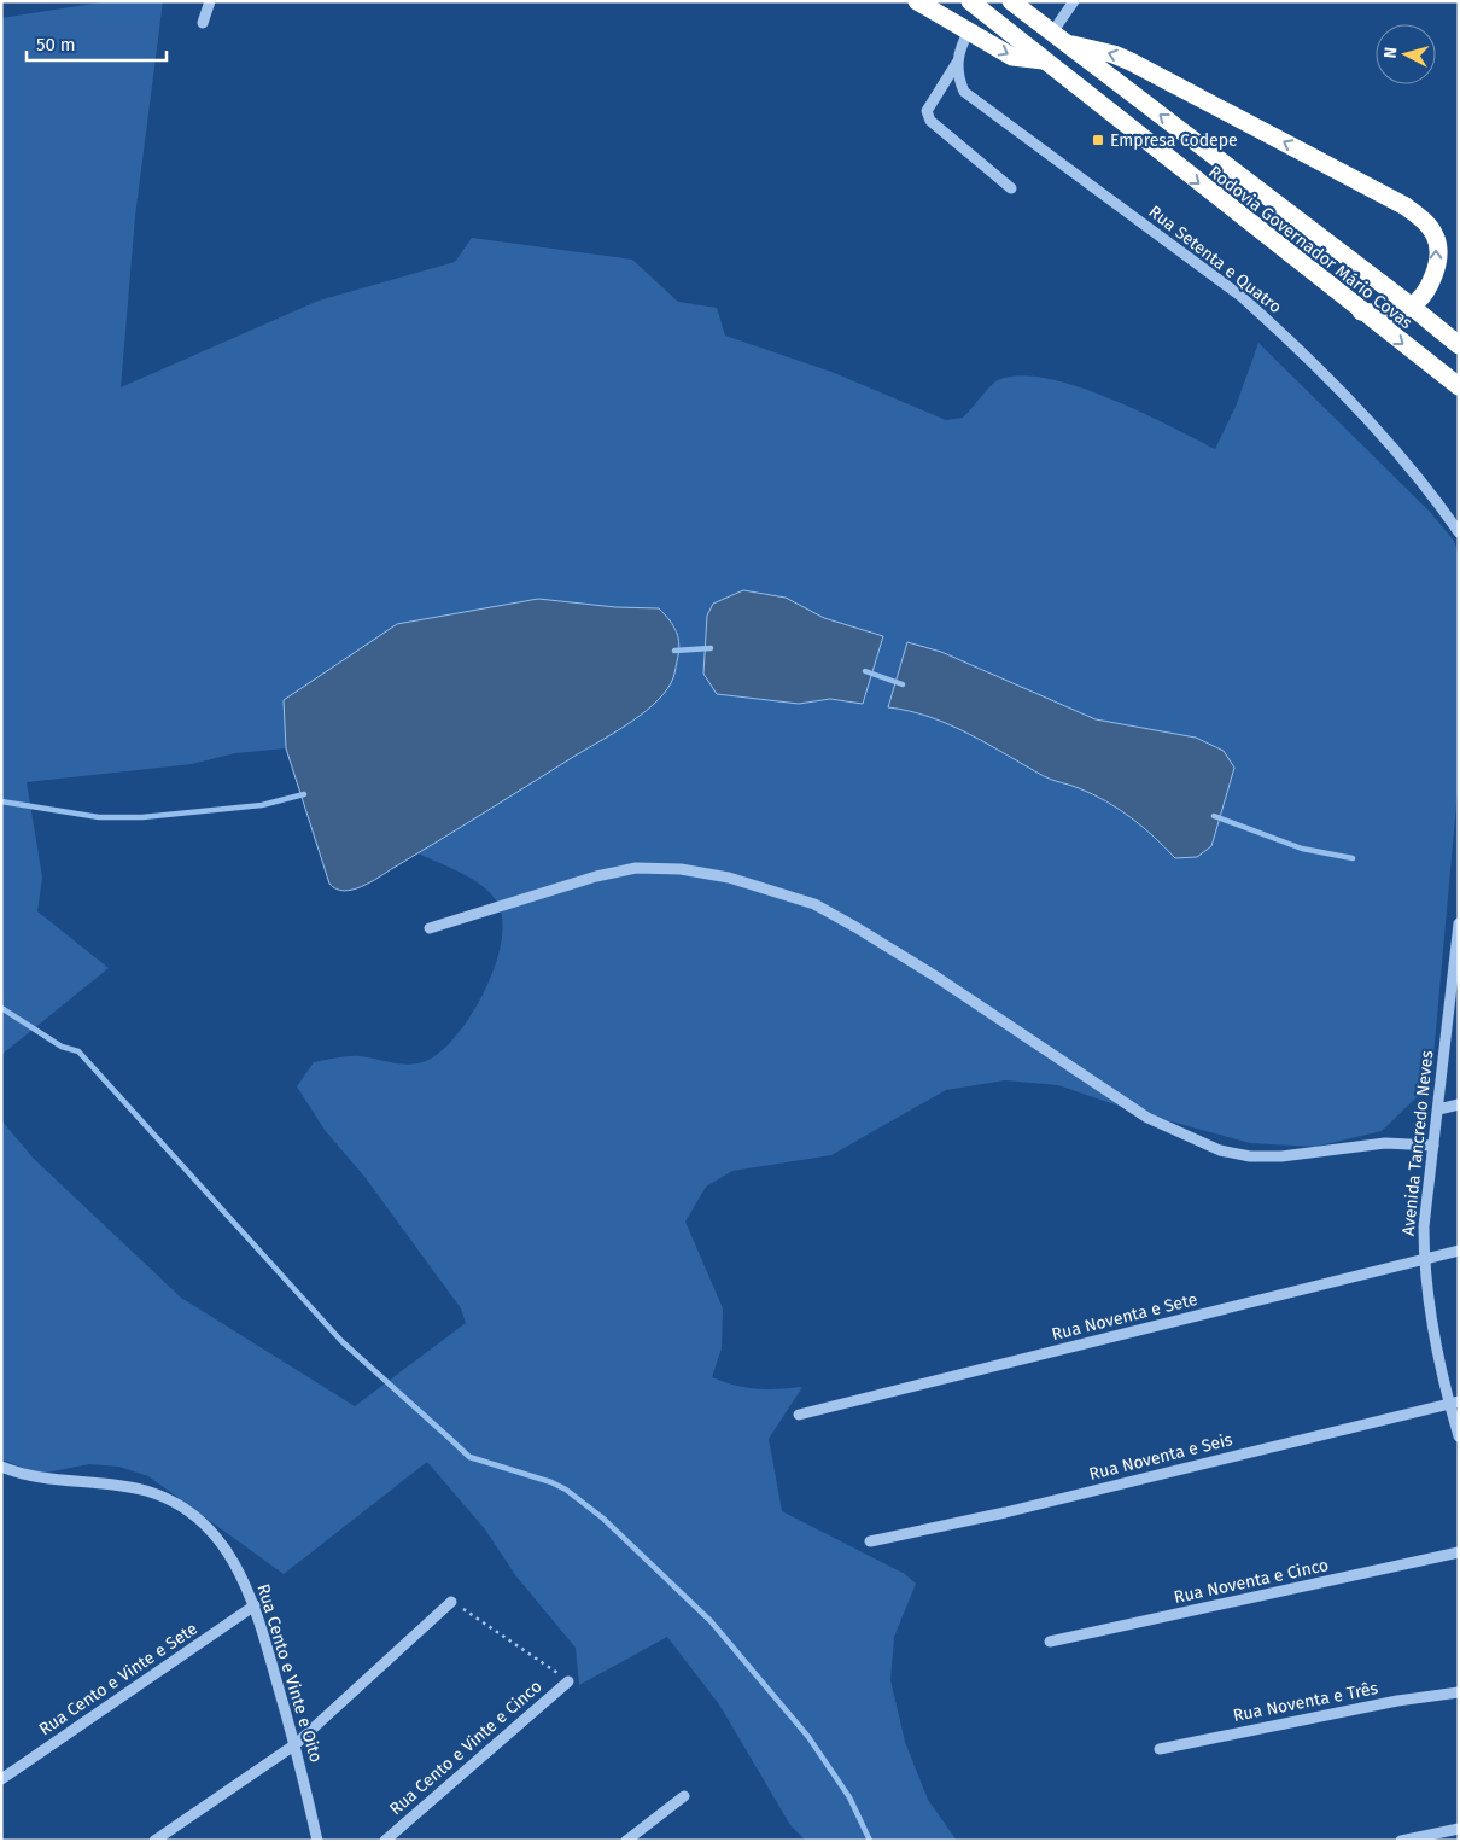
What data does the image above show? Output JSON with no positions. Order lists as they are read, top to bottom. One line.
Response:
{"streets":{"highway":["Rodovia Governador Mário Covas"],"street":["Rua Setenta e Quatro","Avenida Tancredo Neves","Rua Noventa e Sete","Rua Noventa e Seis","Rua Noventa e Cinco","Rua Cento e Vinte e Oito","Rua Cento e Vinte e Sete","Rua Noventa e Três","Rua Cento e Vinte e Cinco"]},"crossings":[["Avenida Tancredo Neves","Rua Noventa e Sete"],["Avenida Tancredo Neves","Rua Noventa e Seis"],["Rua Cento e Vinte e Oito","Rua Cento e Vinte e Sete"]],"places":{"transit":["Empresa Codepe"]},"scale_bar":"50 m","north":"left"}
